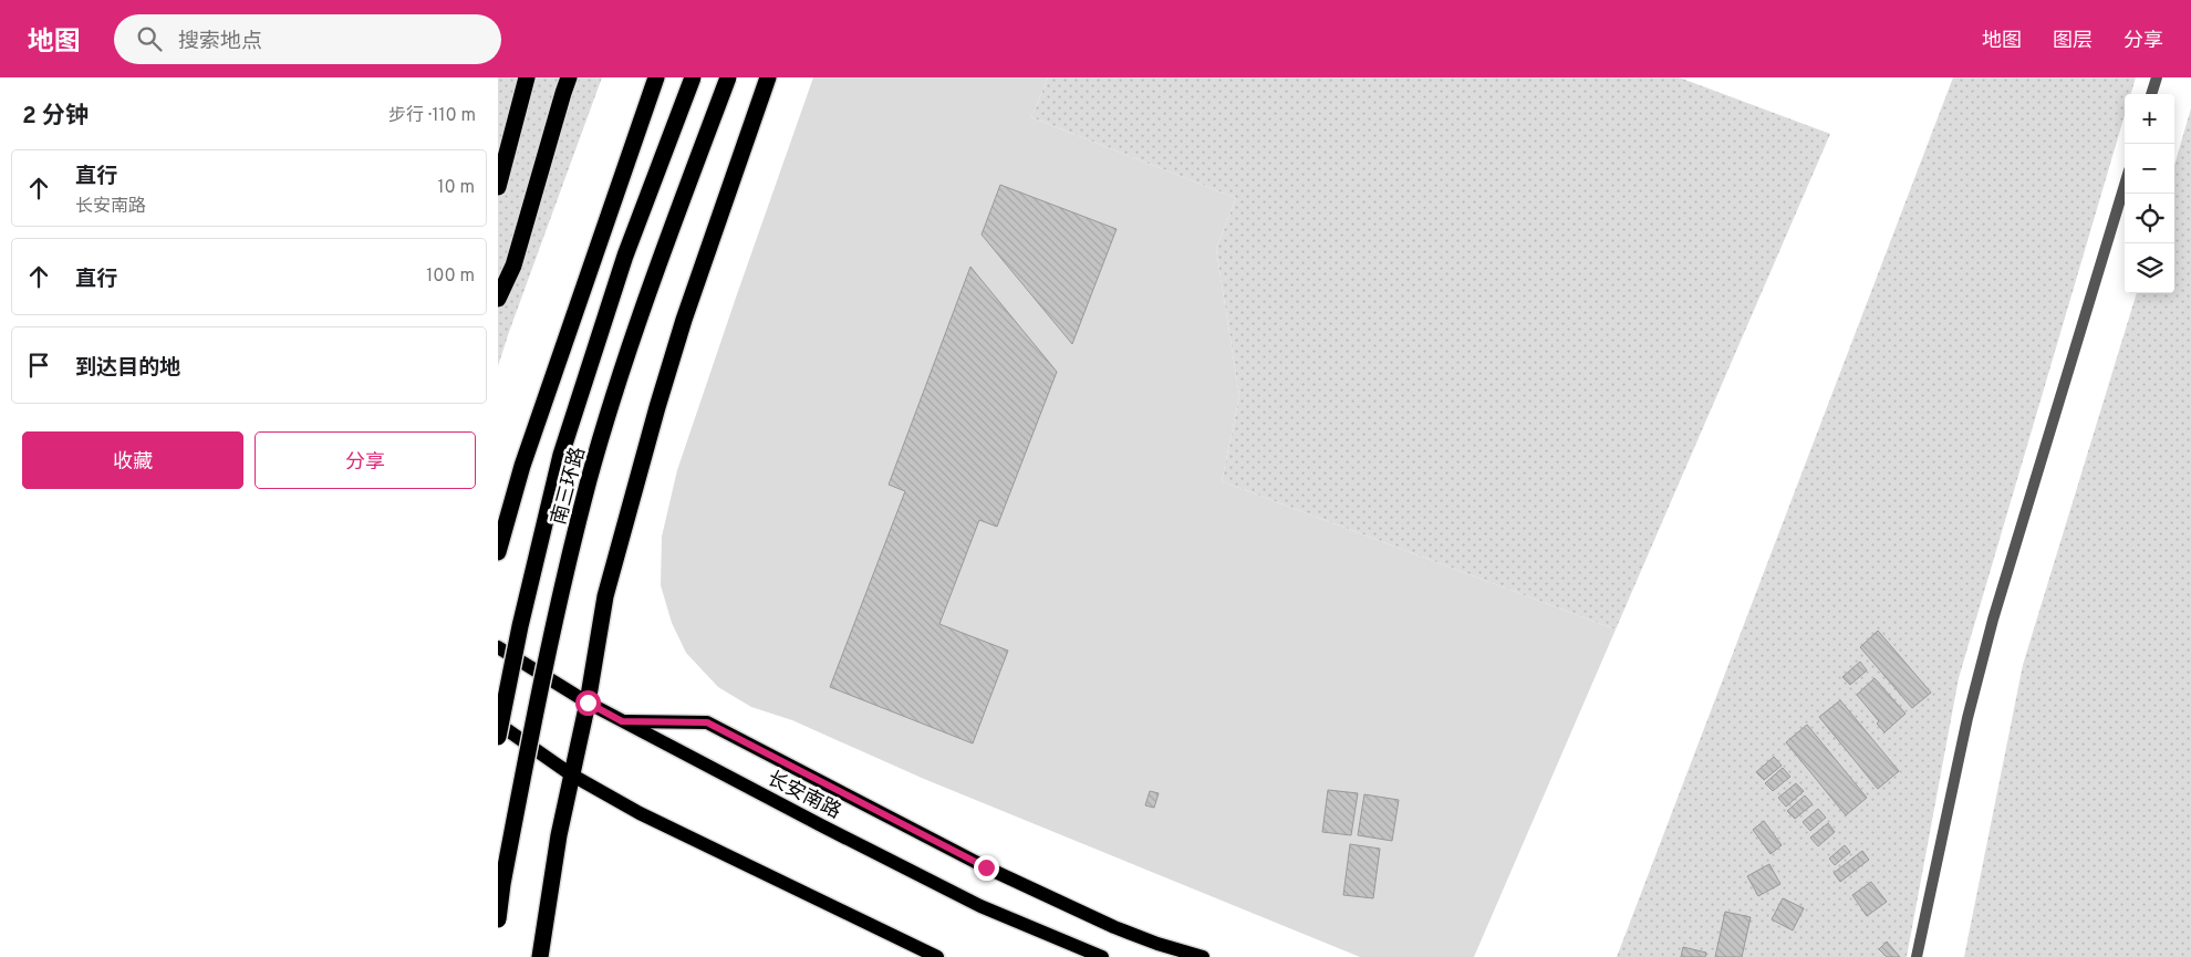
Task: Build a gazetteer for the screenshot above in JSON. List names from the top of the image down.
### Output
{
  "streets": {
    "highway": ["南三环路"],
    "main road": ["长安南路"]
  },
  "page": {
    "header": "地图",
    "search": "搜索地点",
    "nav": ["地图", "图层", "分享"],
    "heading": ["2 分钟", "步行 · 110 m"],
    "map_buttons": ["+", "−"],
    "list": [
      ["直行", "长安南路", "10 m"],
      ["直行", "100 m"],
      "到达目的地"
    ],
    "buttons": ["收藏", "分享"]
  }
}
